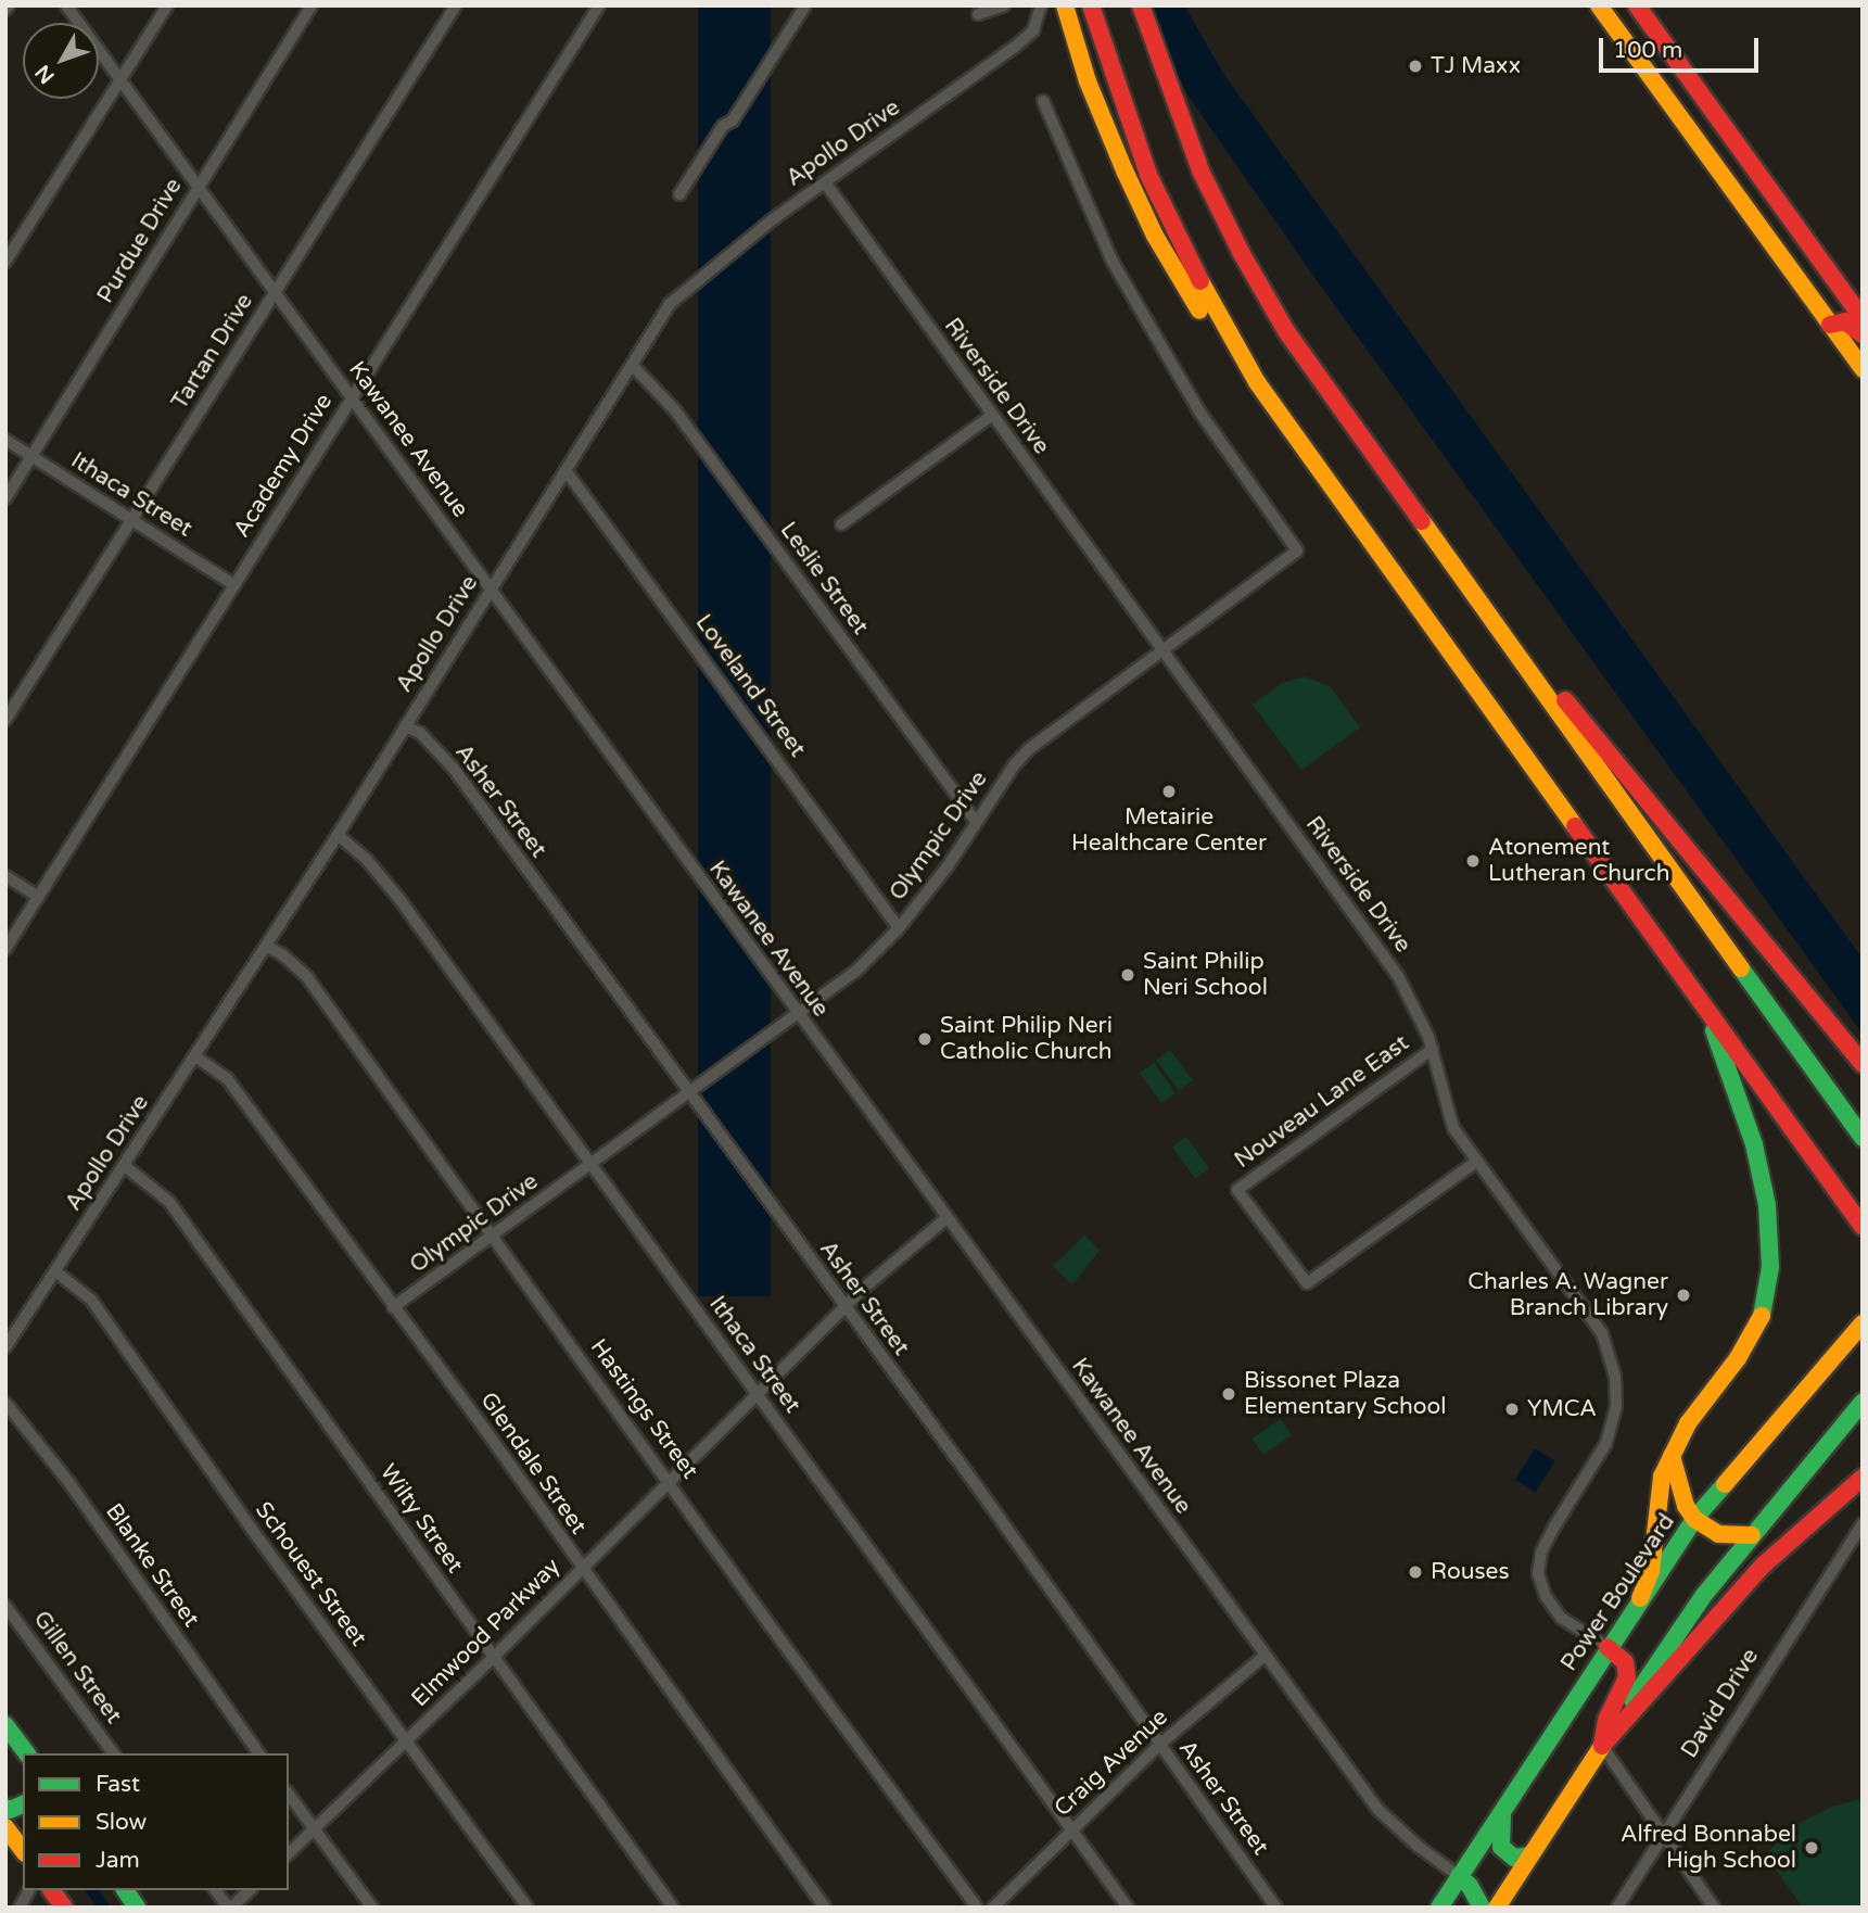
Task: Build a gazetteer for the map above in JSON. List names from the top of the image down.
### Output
{
  "streets": {
    "main road": ["Power Boulevard"],
    "street": [
      "Apollo Drive",
      "Purdue Drive",
      "Tartan Drive",
      "Riverside Drive",
      "Kawanee Avenue",
      "Academy Drive",
      "Ithaca Street",
      "Leslie Street",
      "Loveland Street",
      "Asher Street",
      "Olympic Drive",
      "Nouveau Lane East",
      "Hastings Street",
      "Glendale Street",
      "Wilty Street",
      "Blanke Street",
      "Schouest Street",
      "Elmwood Parkway",
      "Gillen Street",
      "David Drive",
      "Craig Avenue"
    ]
  },
  "crossings": [
    ["Apollo Drive", "Riverside Drive"],
    ["Apollo Drive", "Kawanee Avenue"],
    ["Apollo Drive", "Ithaca Street"],
    ["Apollo Drive", "Leslie Street"],
    ["Apollo Drive", "Loveland Street"],
    ["Apollo Drive", "Asher Street"],
    ["Apollo Drive", "Hastings Street"],
    ["Apollo Drive", "Glendale Street"],
    ["Apollo Drive", "Wilty Street"],
    ["Apollo Drive", "Schouest Street"],
    ["Purdue Drive", "Kawanee Avenue"],
    ["Purdue Drive", "Ithaca Street"],
    ["Tartan Drive", "Kawanee Avenue"],
    ["Tartan Drive", "Ithaca Street"],
    ["Riverside Drive", "Olympic Drive"],
    ["Riverside Drive", "Nouveau Lane East"],
    ["Riverside Drive", "Power Boulevard"],
    ["Kawanee Avenue", "Academy Drive"],
    ["Kawanee Avenue", "Olympic Drive"],
    ["Kawanee Avenue", "Power Boulevard"],
    ["Kawanee Avenue", "Elmwood Parkway"],
    ["Kawanee Avenue", "Craig Avenue"],
    ["Academy Drive", "Ithaca Street"],
    ["Ithaca Street", "Olympic Drive"],
    ["Ithaca Street", "Elmwood Parkway"],
    ["Ithaca Street", "Craig Avenue"],
    ["Leslie Street", "Olympic Drive"],
    ["Loveland Street", "Olympic Drive"],
    ["Asher Street", "Olympic Drive"],
    ["Asher Street", "Elmwood Parkway"],
    ["Asher Street", "Craig Avenue"],
    ["Olympic Drive", "Hastings Street"],
    ["Olympic Drive", "Glendale Street"],
    ["Hastings Street", "Elmwood Parkway"],
    ["Glendale Street", "Elmwood Parkway"],
    ["Wilty Street", "Elmwood Parkway"],
    ["Schouest Street", "Elmwood Parkway"]
  ],
  "places": [
    "TJ Maxx",
    "Metairie Healthcare Center",
    "Atonement Lutheran Church",
    "Saint Philip Neri School",
    "Saint Philip Neri Catholic Church",
    "Charles A. Wagner Branch Library",
    "Bissonet Plaza Elementary School",
    "YMCA",
    "Rouses",
    "Alfred Bonnabel High School"
  ],
  "legend": ["Fast", "Slow", "Jam"],
  "scale_bar": "100 m",
  "north": "bottom left"
}
